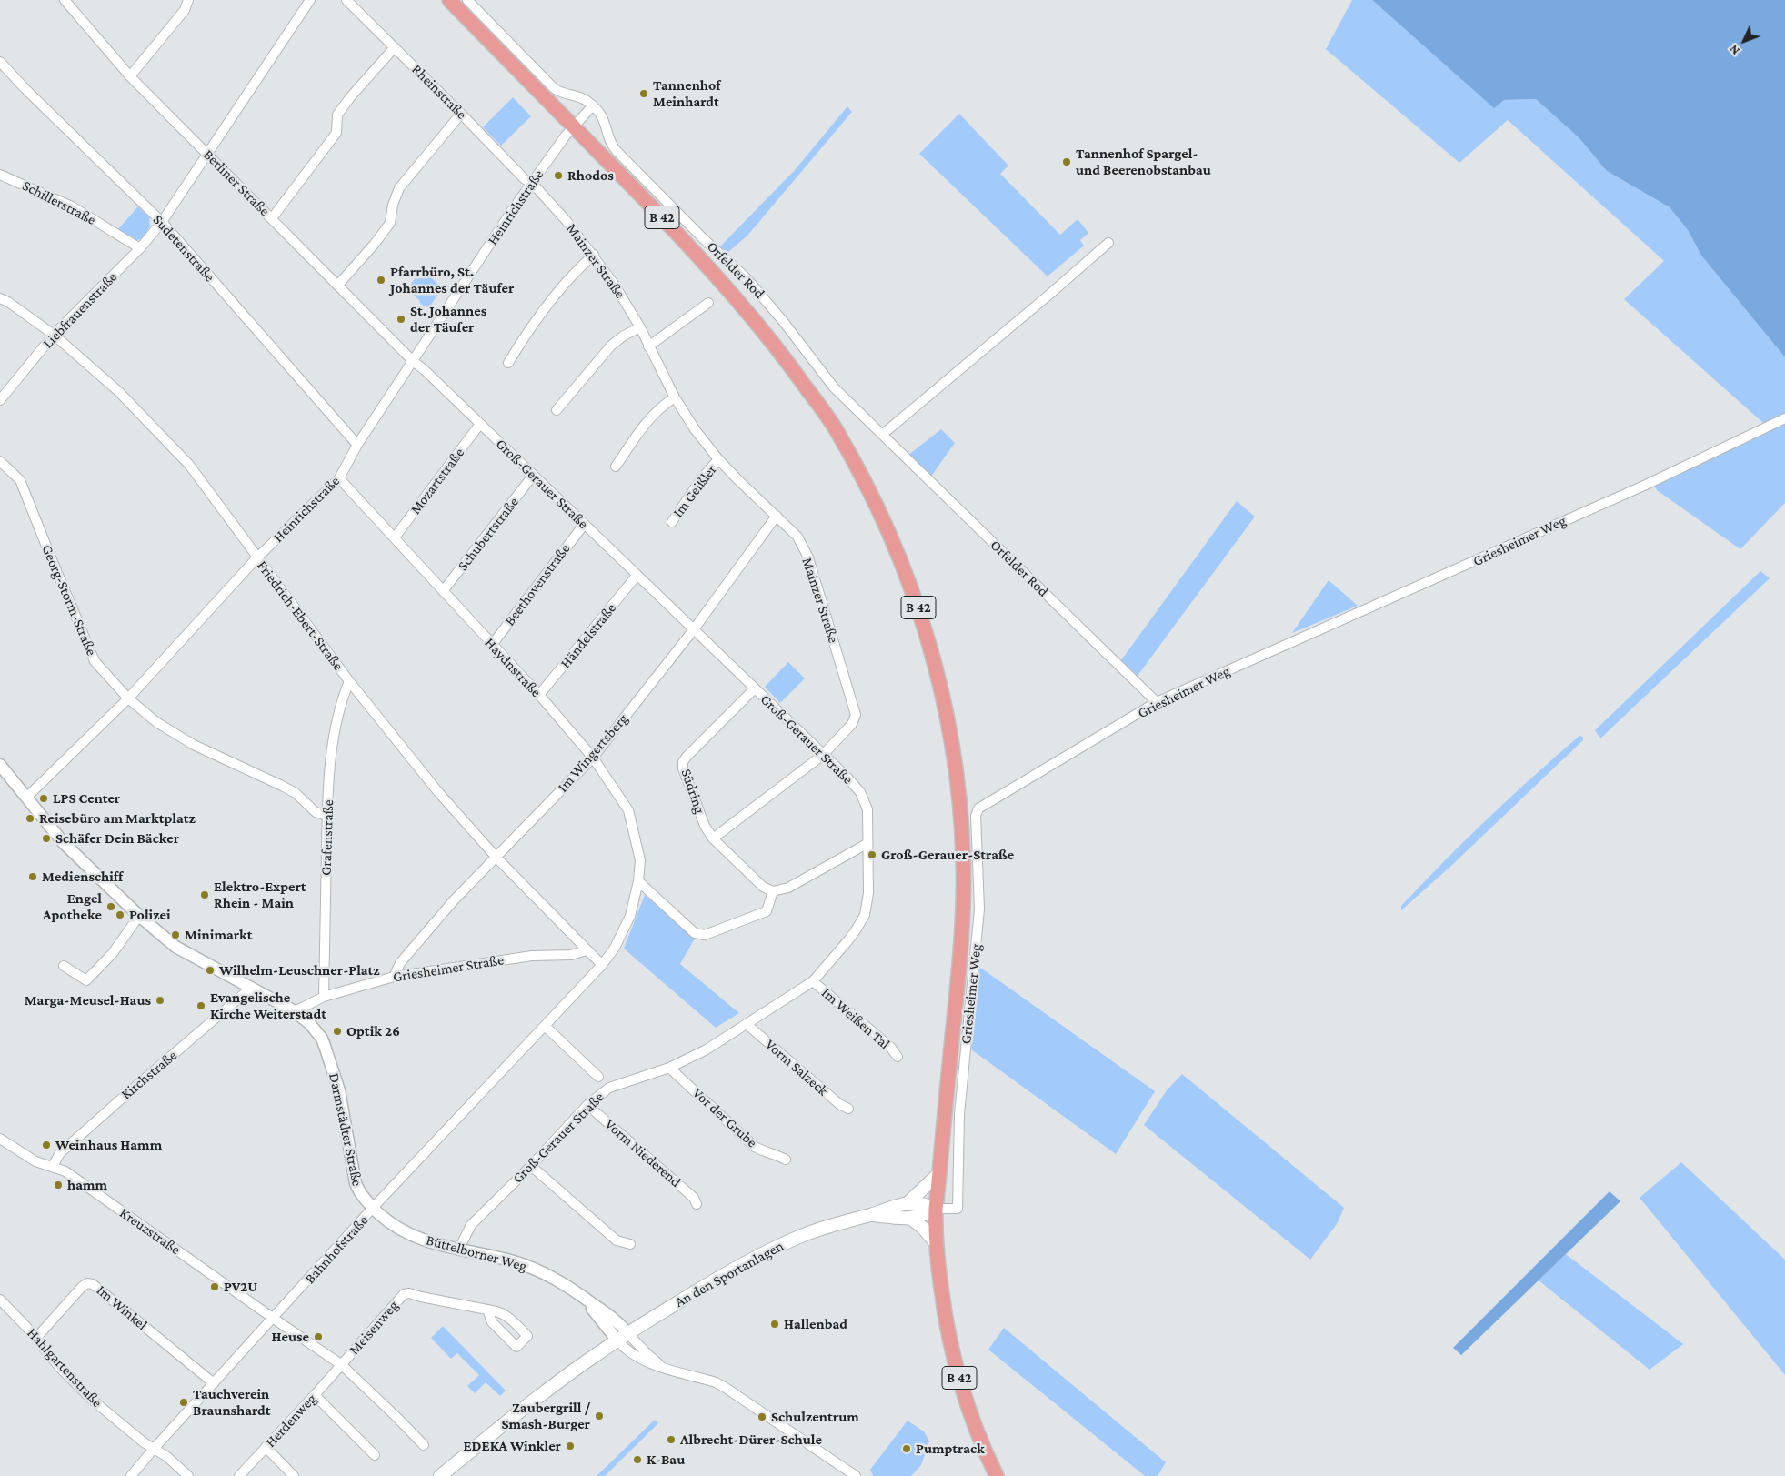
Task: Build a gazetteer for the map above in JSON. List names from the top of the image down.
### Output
{
  "streets": {
    "main road": ["B 42", "An den Sportanlagen"],
    "street": [
      "Rheinstraße",
      "Berliner Straße",
      "Schillerstraße",
      "Heinrichstraße",
      "Sudetenstraße",
      "Mainzer Straße",
      "Orfelder Rod",
      "Liebfrauenstraße",
      "Mozartstraße",
      "Groß-Gerauer Straße",
      "Im Geißler",
      "Schubertstraße",
      "Griesheimer Weg",
      "Beethovenstraße",
      "Georg-Storm-Straße",
      "Friedrich-Ebert-Straße",
      "Händelstraße",
      "Haydnstraße",
      "Im Wingertsberg",
      "Südring",
      "Grafenstraße",
      "Griesheimer Straße",
      "Im Weißen Tal",
      "Vorm Salzeck",
      "Kirchstraße",
      "Vor der Grube",
      "Darmstädter Straße",
      "Vorm Niederend",
      "Kreuzstraße",
      "Bahnhofstraße",
      "Büttelborner Weg",
      "Im Winkel",
      "Meisenweg",
      "Hahlgartenstraße",
      "Herdenweg"
    ]
  },
  "crossings": [
    ["Rheinstraße", "Heinrichstraße"],
    ["Rheinstraße", "Mainzer Straße"],
    ["Berliner Straße", "Heinrichstraße"],
    ["Berliner Straße", "Liebfrauenstraße"],
    ["Berliner Straße", "Groß-Gerauer Straße"],
    ["Schillerstraße", "Liebfrauenstraße"],
    ["Heinrichstraße", "B 42"],
    ["Heinrichstraße", "Sudetenstraße"],
    ["Heinrichstraße", "Mainzer Straße"],
    ["Heinrichstraße", "Groß-Gerauer Straße"],
    ["Heinrichstraße", "Georg-Storm-Straße"],
    ["Heinrichstraße", "Friedrich-Ebert-Straße"],
    ["Heinrichstraße", "Haydnstraße"],
    ["Heinrichstraße", "Darmstädter Straße"],
    ["B 42", "Griesheimer Weg"],
    ["Sudetenstraße", "Liebfrauenstraße"],
    ["Mainzer Straße", "Groß-Gerauer Straße"],
    ["Mainzer Straße", "Im Geißler"],
    ["Mainzer Straße", "Im Wingertsberg"],
    ["Mainzer Straße", "Südring"],
    ["Orfelder Rod", "Griesheimer Weg"],
    ["Liebfrauenstraße", "Friedrich-Ebert-Straße"],
    ["Mozartstraße", "Groß-Gerauer Straße"],
    ["Mozartstraße", "Haydnstraße"],
    ["Groß-Gerauer Straße", "Schubertstraße"],
    ["Groß-Gerauer Straße", "Beethovenstraße"],
    ["Groß-Gerauer Straße", "Händelstraße"],
    ["Groß-Gerauer Straße", "Im Wingertsberg"],
    ["Groß-Gerauer Straße", "Südring"],
    ["Groß-Gerauer Straße", "Im Weißen Tal"],
    ["Groß-Gerauer Straße", "Vorm Salzeck"],
    ["Groß-Gerauer Straße", "Vor der Grube"],
    ["Groß-Gerauer Straße", "Vorm Niederend"],
    ["Groß-Gerauer Straße", "Büttelborner Weg"],
    ["Schubertstraße", "Haydnstraße"],
    ["Beethovenstraße", "Haydnstraße"],
    ["Georg-Storm-Straße", "Grafenstraße"],
    ["Friedrich-Ebert-Straße", "Im Wingertsberg"],
    ["Friedrich-Ebert-Straße", "Grafenstraße"],
    ["Friedrich-Ebert-Straße", "Griesheimer Straße"],
    ["Händelstraße", "Haydnstraße"],
    ["Haydnstraße", "Im Wingertsberg"],
    ["Haydnstraße", "Bahnhofstraße"],
    ["Im Wingertsberg", "Griesheimer Straße"],
    ["Grafenstraße", "Griesheimer Straße"],
    ["Griesheimer Straße", "Darmstädter Straße"],
    ["Kirchstraße", "Darmstädter Straße"],
    ["Kirchstraße", "Kreuzstraße"],
    ["Darmstädter Straße", "Bahnhofstraße"],
    ["Darmstädter Straße", "Büttelborner Weg"],
    ["Kreuzstraße", "Bahnhofstraße"],
    ["Kreuzstraße", "Meisenweg"],
    ["Kreuzstraße", "Herdenweg"],
    ["Bahnhofstraße", "Büttelborner Weg"],
    ["Bahnhofstraße", "Im Winkel"],
    ["Bahnhofstraße", "Hahlgartenstraße"],
    ["Büttelborner Weg", "An den Sportanlagen"],
    ["Im Winkel", "Hahlgartenstraße"],
    ["Meisenweg", "Herdenweg"]
  ],
  "places": [
    "Tannenhof Meinhardt",
    "Tannenhof Spargel- und Beerenobstanbau",
    "Rhodos",
    "Pfarrbüro, St. Johannes der Täufer",
    "St. Johannes der Täufer",
    "LPS Center",
    "Reisebüro am Marktplatz",
    "Schäfer Dein Bäcker",
    "Groß-Gerauer-Straße",
    "Medienschiff",
    "Elektro-Expert Rhein - Main",
    "Engel Apotheke",
    "Polizei",
    "Minimarkt",
    "Wilhelm-Leuschner-Platz",
    "Marga-Meusel-Haus",
    "Evangelische Kirche Weiterstadt",
    "Optik 26",
    "Weinhaus Hamm",
    "hamm",
    "PV2U",
    "Hallenbad",
    "Heuse",
    "Tauchverein Braunshardt",
    "Zaubergrill / Smash-Burger",
    "Schulzentrum",
    "Albrecht-Dürer-Schule",
    "EDEKA Winkler",
    "Pumptrack",
    "K-Bau"
  ],
  "north": "bottom left"
}
